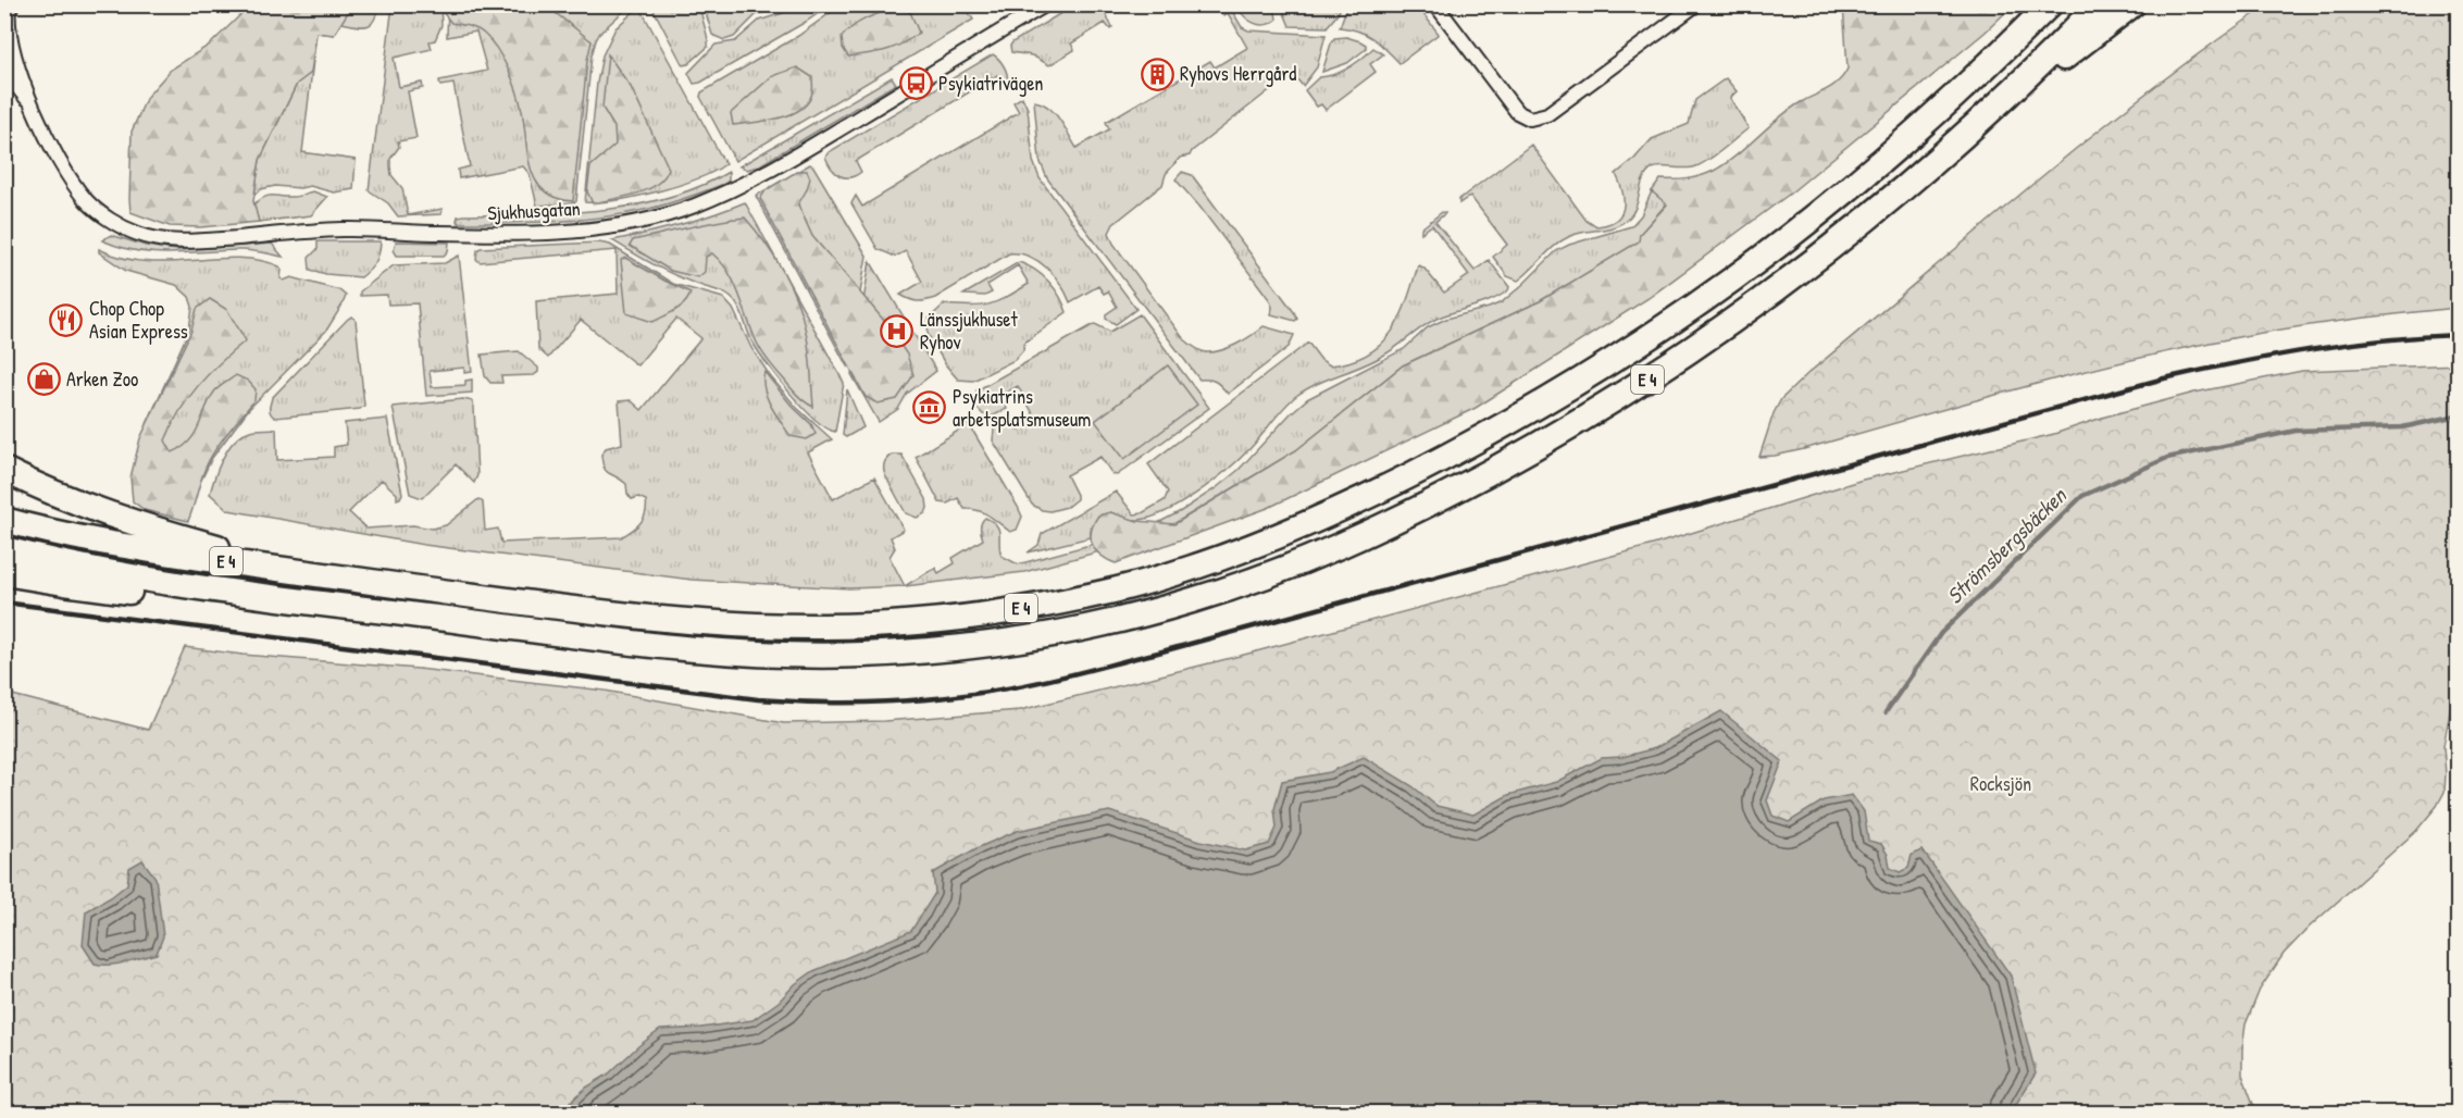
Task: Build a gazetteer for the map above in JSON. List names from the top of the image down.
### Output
{
  "streets": {
    "highway": ["E 4"],
    "street": ["Sjukhusgatan"]
  },
  "water": ["Strömsbergsbäcken"],
  "parks": ["Rocksjön"],
  "places": {
    "building": ["Ryhovs Herrgård"],
    "bus stop": ["Psykiatrivägen"],
    "restaurant": ["Chop Chop Asian Express"],
    "hospital": ["Länssjukhuset Ryhov"],
    "shop": ["Arken Zoo"],
    "museum": ["Psykiatrins arbetsplatsmuseum"]
  }
}
